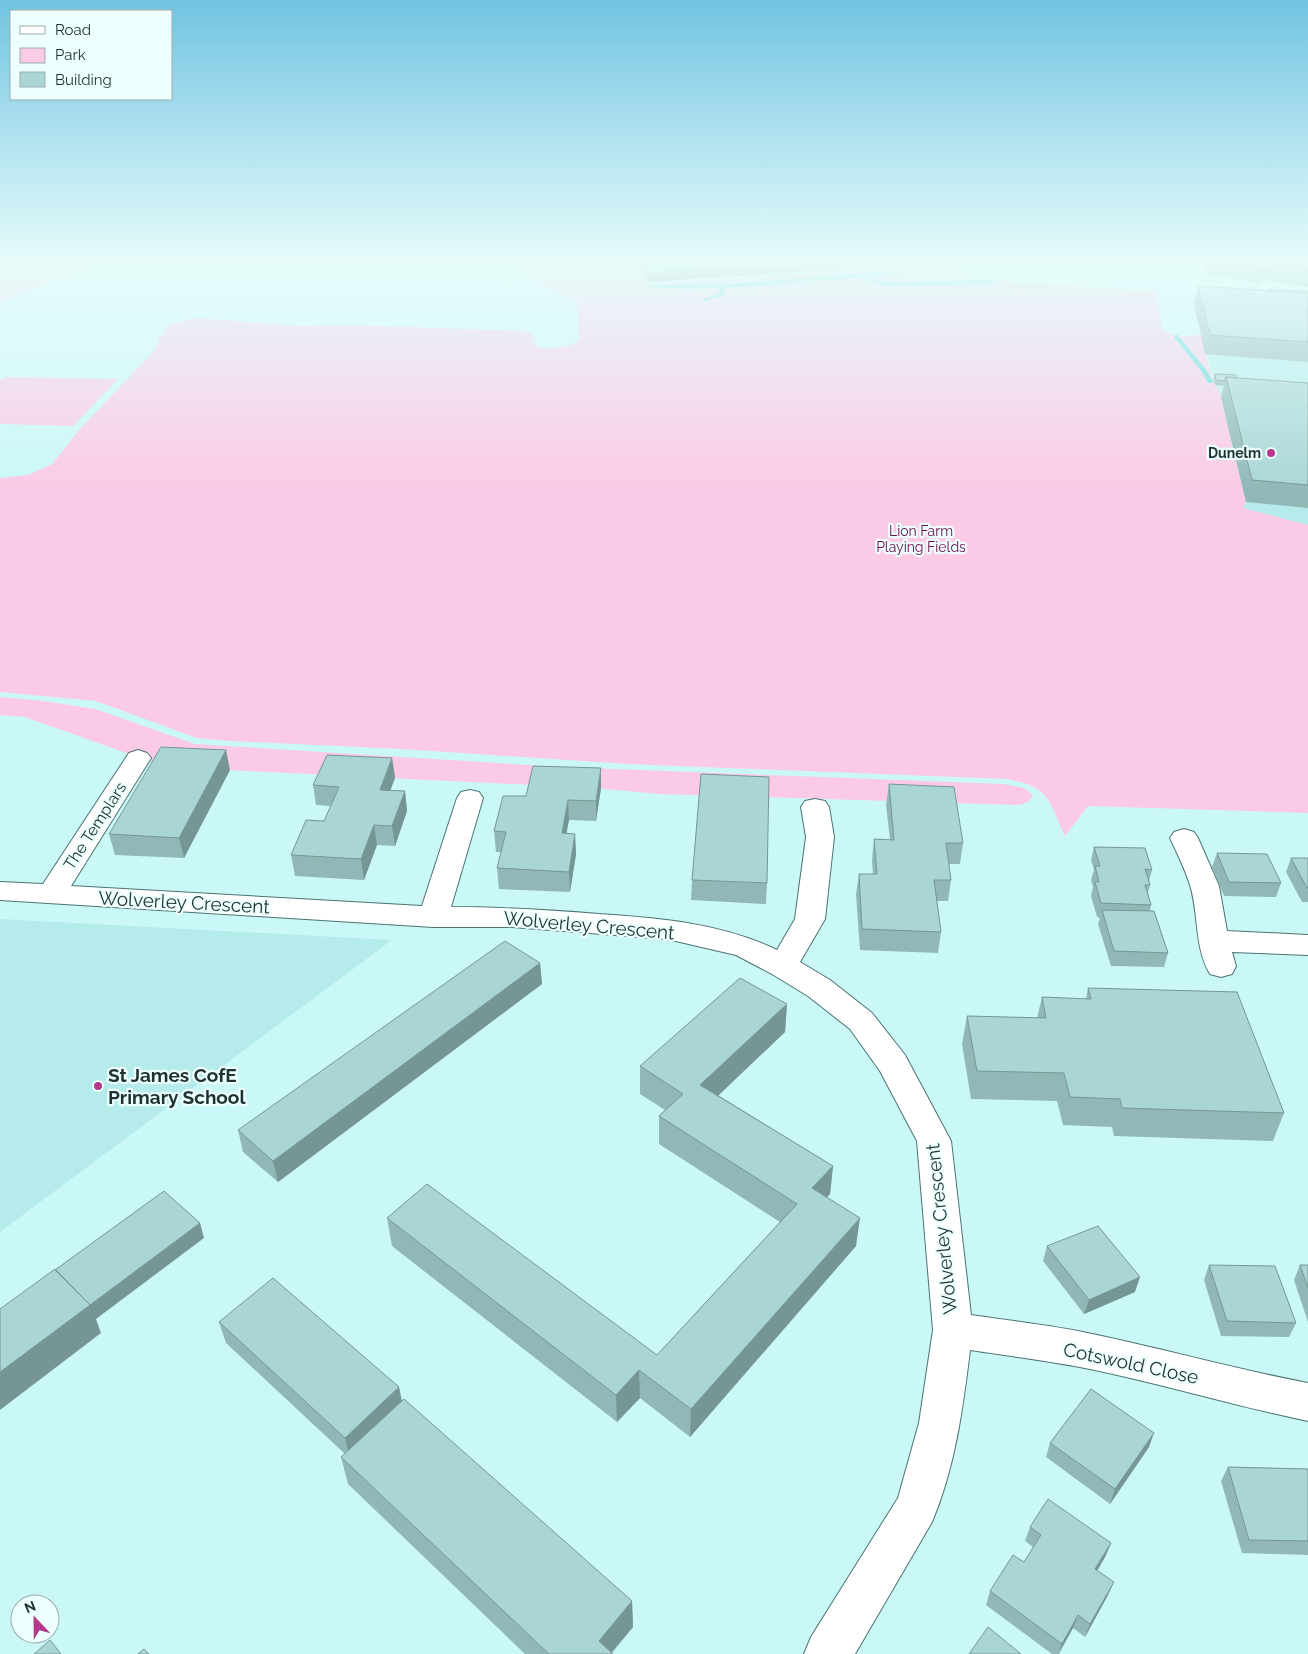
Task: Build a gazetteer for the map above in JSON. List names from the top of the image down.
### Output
{
  "streets": {
    "street": ["The Templars", "Wolverley Crescent", "Cotswold Close"]
  },
  "crossings": [
    ["The Templars", "Wolverley Crescent"],
    ["Wolverley Crescent", "Cotswold Close"]
  ],
  "parks": ["Lion Farm Playing Fields"],
  "places": ["Dunelm", "St James CofE Primary School"],
  "legend": ["Road", "Park", "Building"],
  "north": "top"
}
